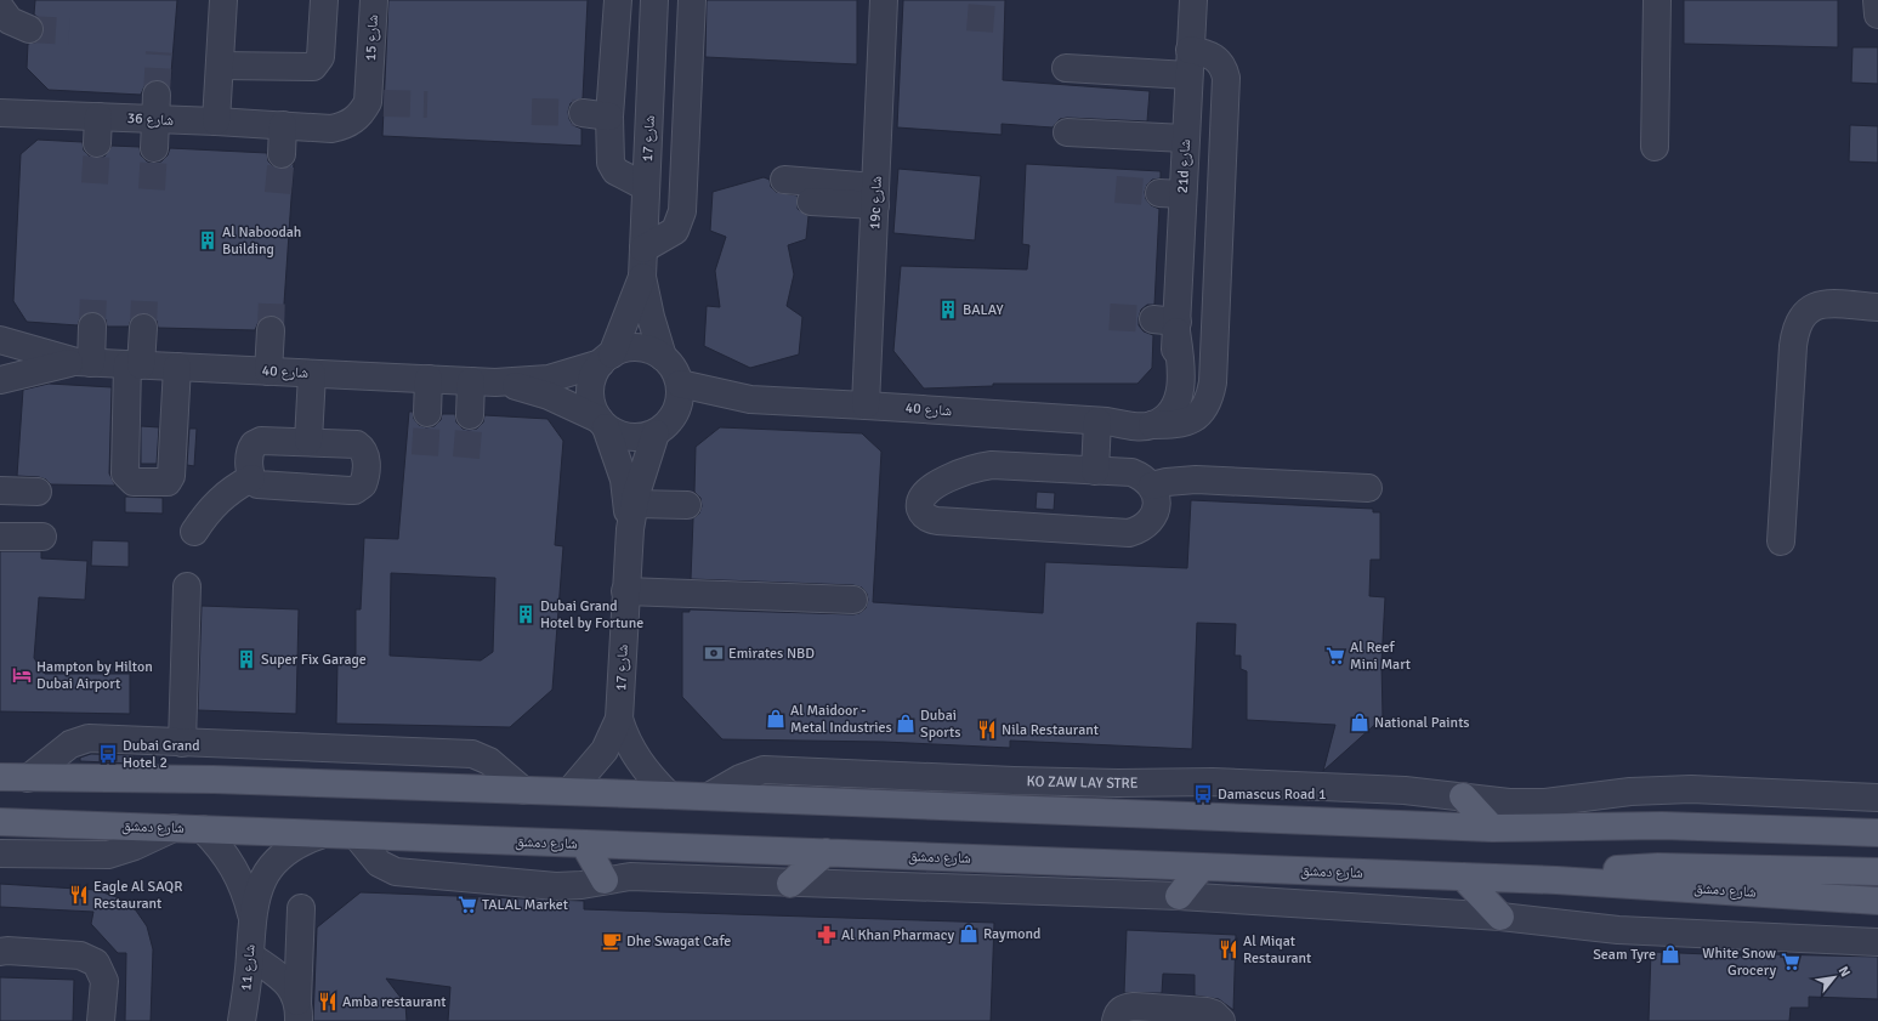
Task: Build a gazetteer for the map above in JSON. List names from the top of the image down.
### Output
{
  "streets": {
    "main road": ["شارع دمشق"],
    "street": [
      "شارع 15",
      "شارع 36",
      "شارع 17",
      "21d شارع",
      "19c شارع",
      "شارع 40",
      "KO ZAW LAY STRE",
      "شارع 11"
    ]
  },
  "crossings": [
    ["شارع 15", "شارع 36"],
    ["شارع 17", "شارع 40"],
    ["21d شارع", "شارع 40"],
    ["19c شارع", "شارع 40"],
    ["شارع دمشق", "شارع 11"]
  ],
  "places": {
    "building": [
      "Al Naboodah Building",
      "BALAY",
      "Dubai Grand Hotel by Fortune",
      "Super Fix Garage"
    ],
    "bank": ["Emirates NBD"],
    "supermarket": ["Al Reef Mini Mart", "TALAL Market", "White Snow Grocery"],
    "hotel": ["Hampton by Hilton Dubai Airport"],
    "shop": [
      "Al Maidoor - Metal Industries",
      "National Paints",
      "Dubai Sports",
      "Raymond",
      "Seam Tyre"
    ],
    "restaurant": [
      "Nila Restaurant",
      "Eagle Al SAQR Restaurant",
      "Al Miqat Restaurant",
      "Amba restaurant"
    ],
    "bus stop": ["Dubai Grand Hotel 2", "Damascus Road 1"],
    "pharmacy": ["Al Khan Pharmacy"],
    "cafe": ["Dhe Swagat Cafe"]
  },
  "north": "top right"
}
